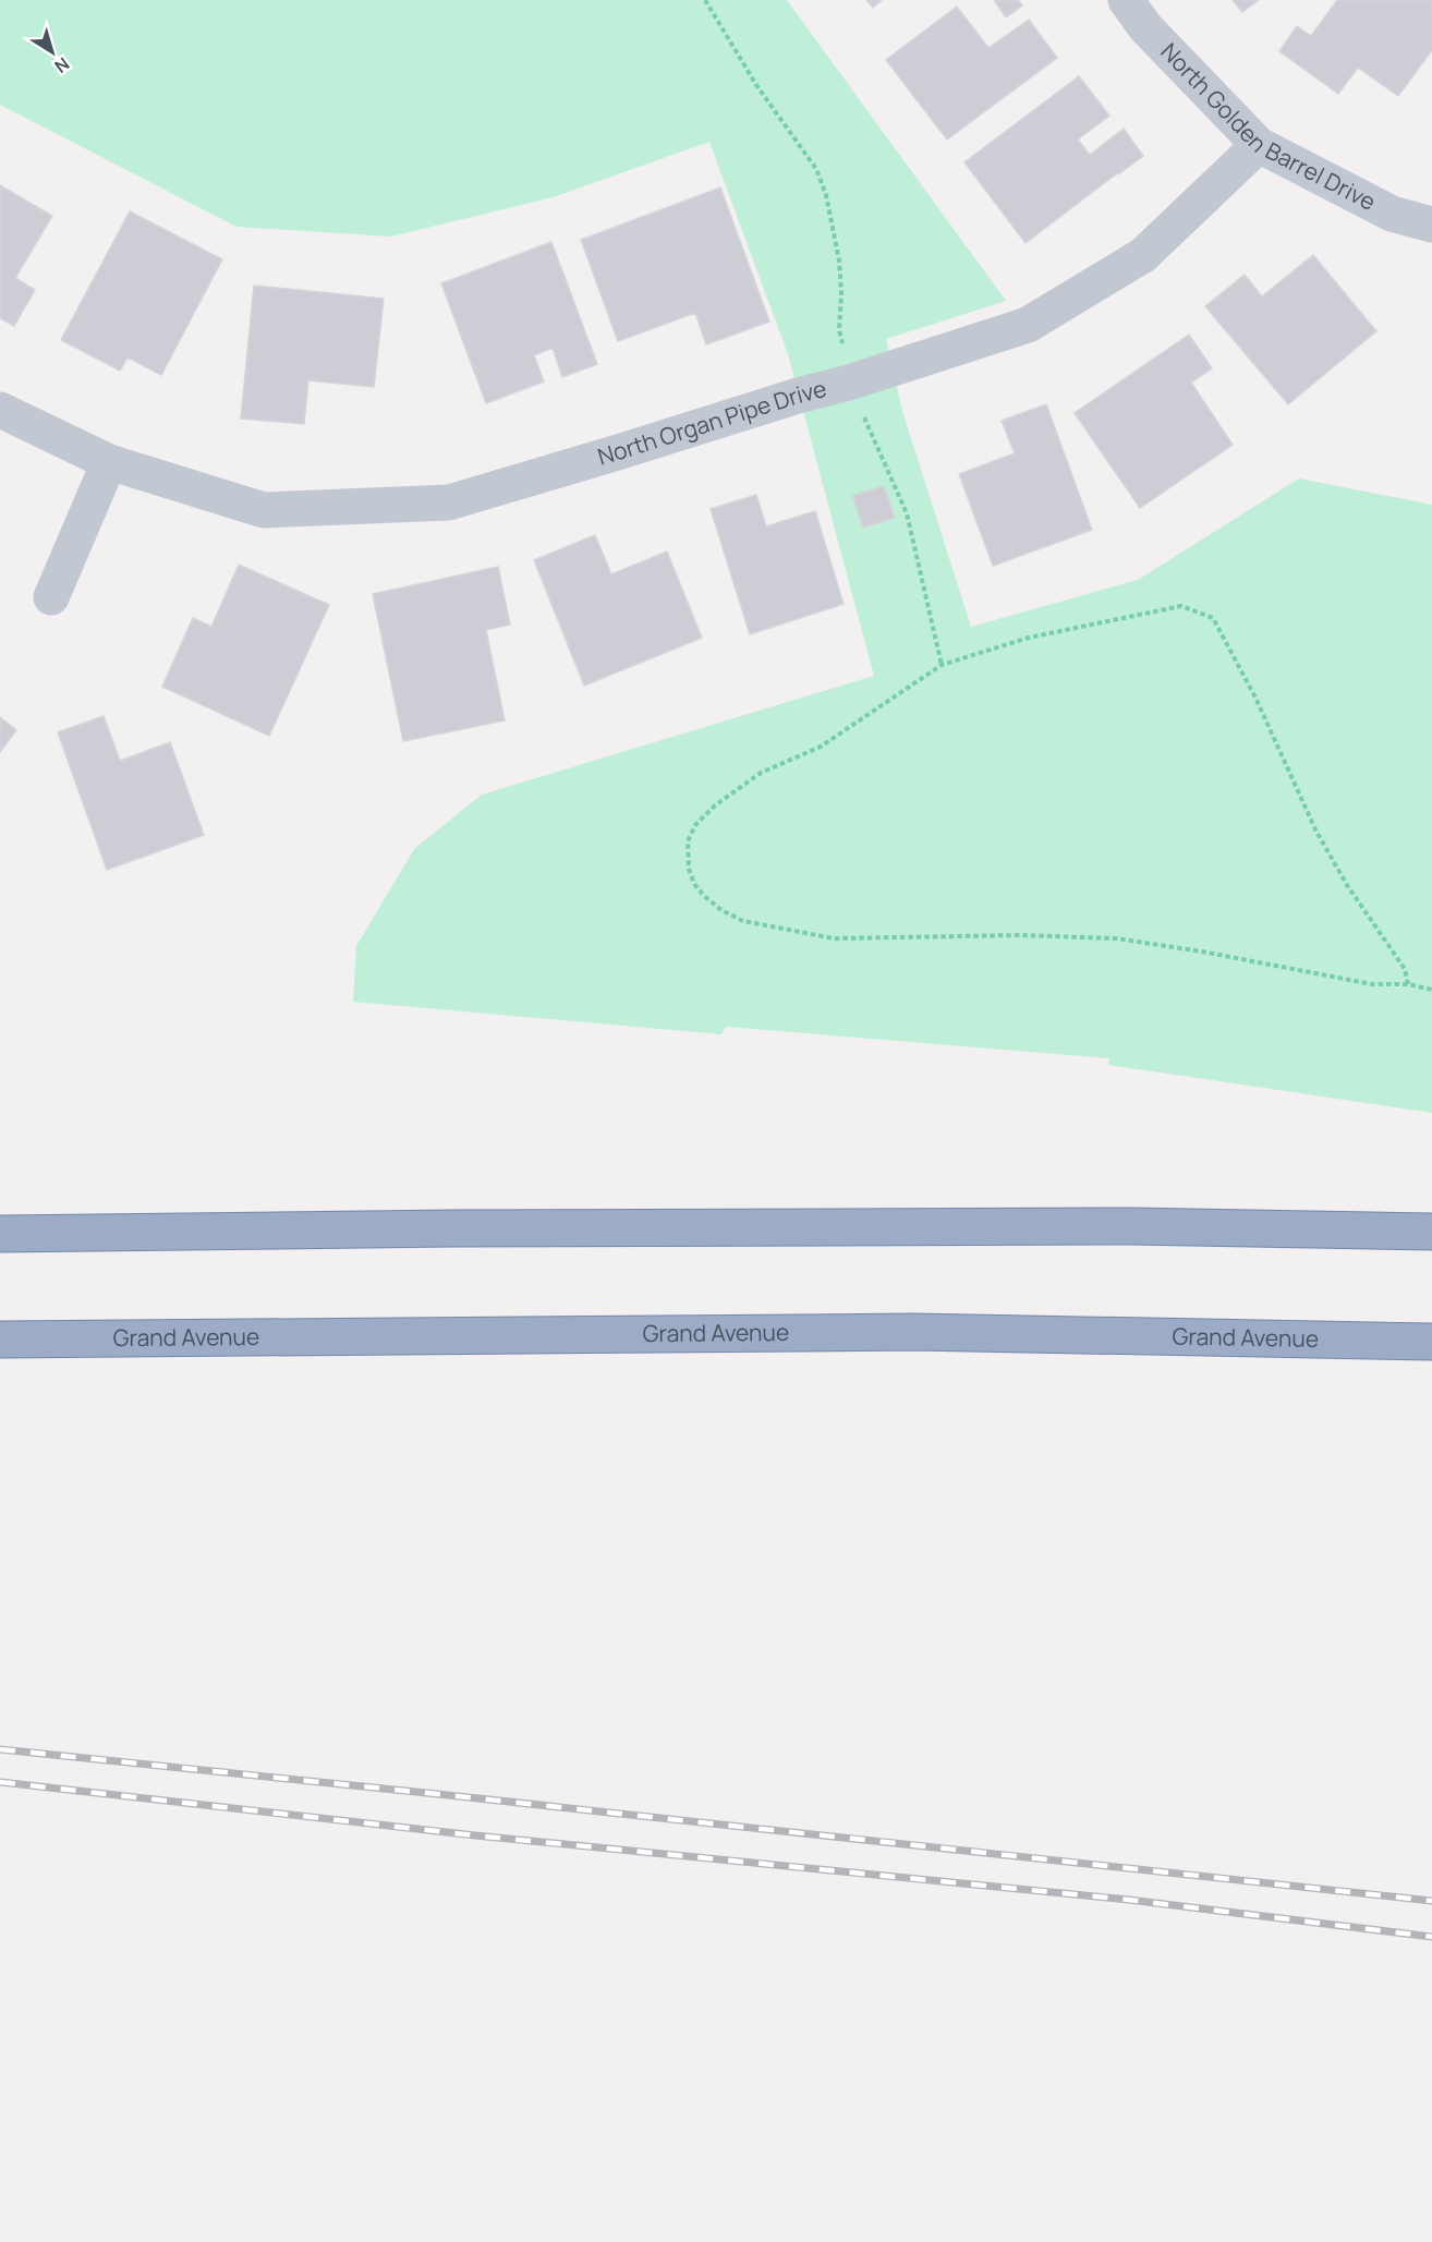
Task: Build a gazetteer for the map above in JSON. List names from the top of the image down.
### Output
{
  "streets": {
    "highway": ["Grand Avenue"],
    "street": ["North Golden Barrel Drive", "North Organ Pipe Drive"]
  },
  "crossings": [
    ["North Golden Barrel Drive", "North Organ Pipe Drive"]
  ],
  "north": "bottom right"
}
